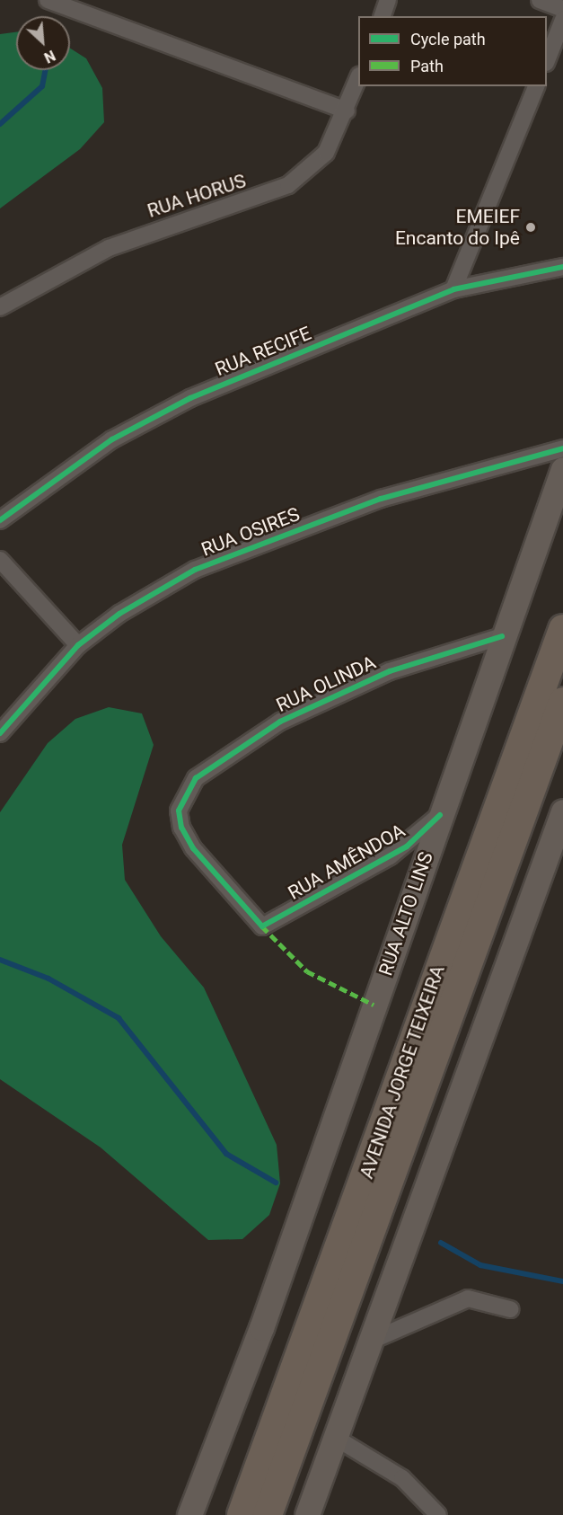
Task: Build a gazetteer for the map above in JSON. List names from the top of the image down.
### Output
{
  "streets": {
    "highway": ["AVENIDA JORGE TEIXEIRA"],
    "main road": ["RUA ALTO LINS"],
    "street": [
      "RUA HORUS",
      "RUA RECIFE",
      "RUA OSIRES",
      "RUA OLINDA",
      "RUA AMÊNDOA"
    ]
  },
  "crossings": [
    ["RUA OLINDA", "RUA AMÊNDOA"],
    ["RUA OLINDA", "RUA ALTO LINS"],
    ["RUA AMÊNDOA", "RUA ALTO LINS"]
  ],
  "places": ["EMEIEF Encanto do Ipê"],
  "legend": ["Cycle path", "Path"],
  "north": "bottom right"
}
